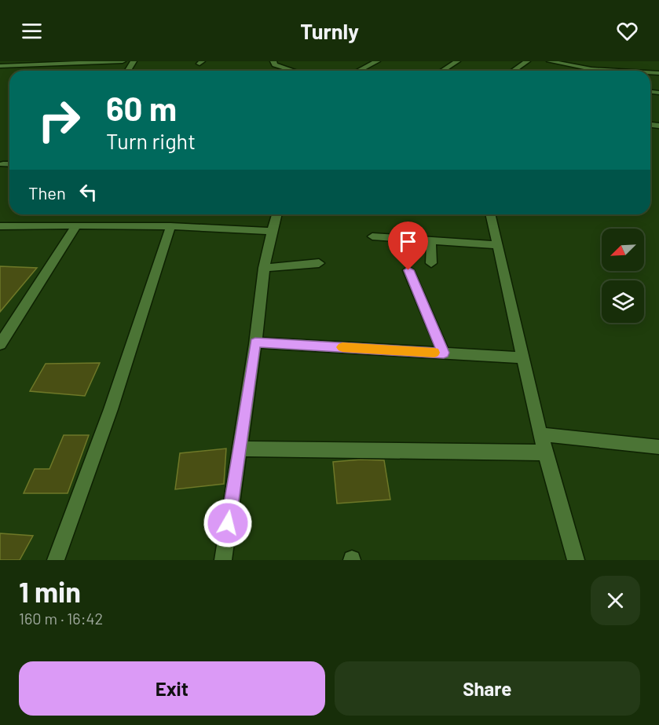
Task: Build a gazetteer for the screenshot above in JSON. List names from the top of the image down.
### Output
{
  "north": "bottom left",
  "page": {
    "header": "Turnly",
    "turn": ["60 m", "Turn right"],
    "then": "Then",
    "heading": ["1 min", "160 m · 16:42"],
    "buttons": ["Exit", "Share"]
  }
}
